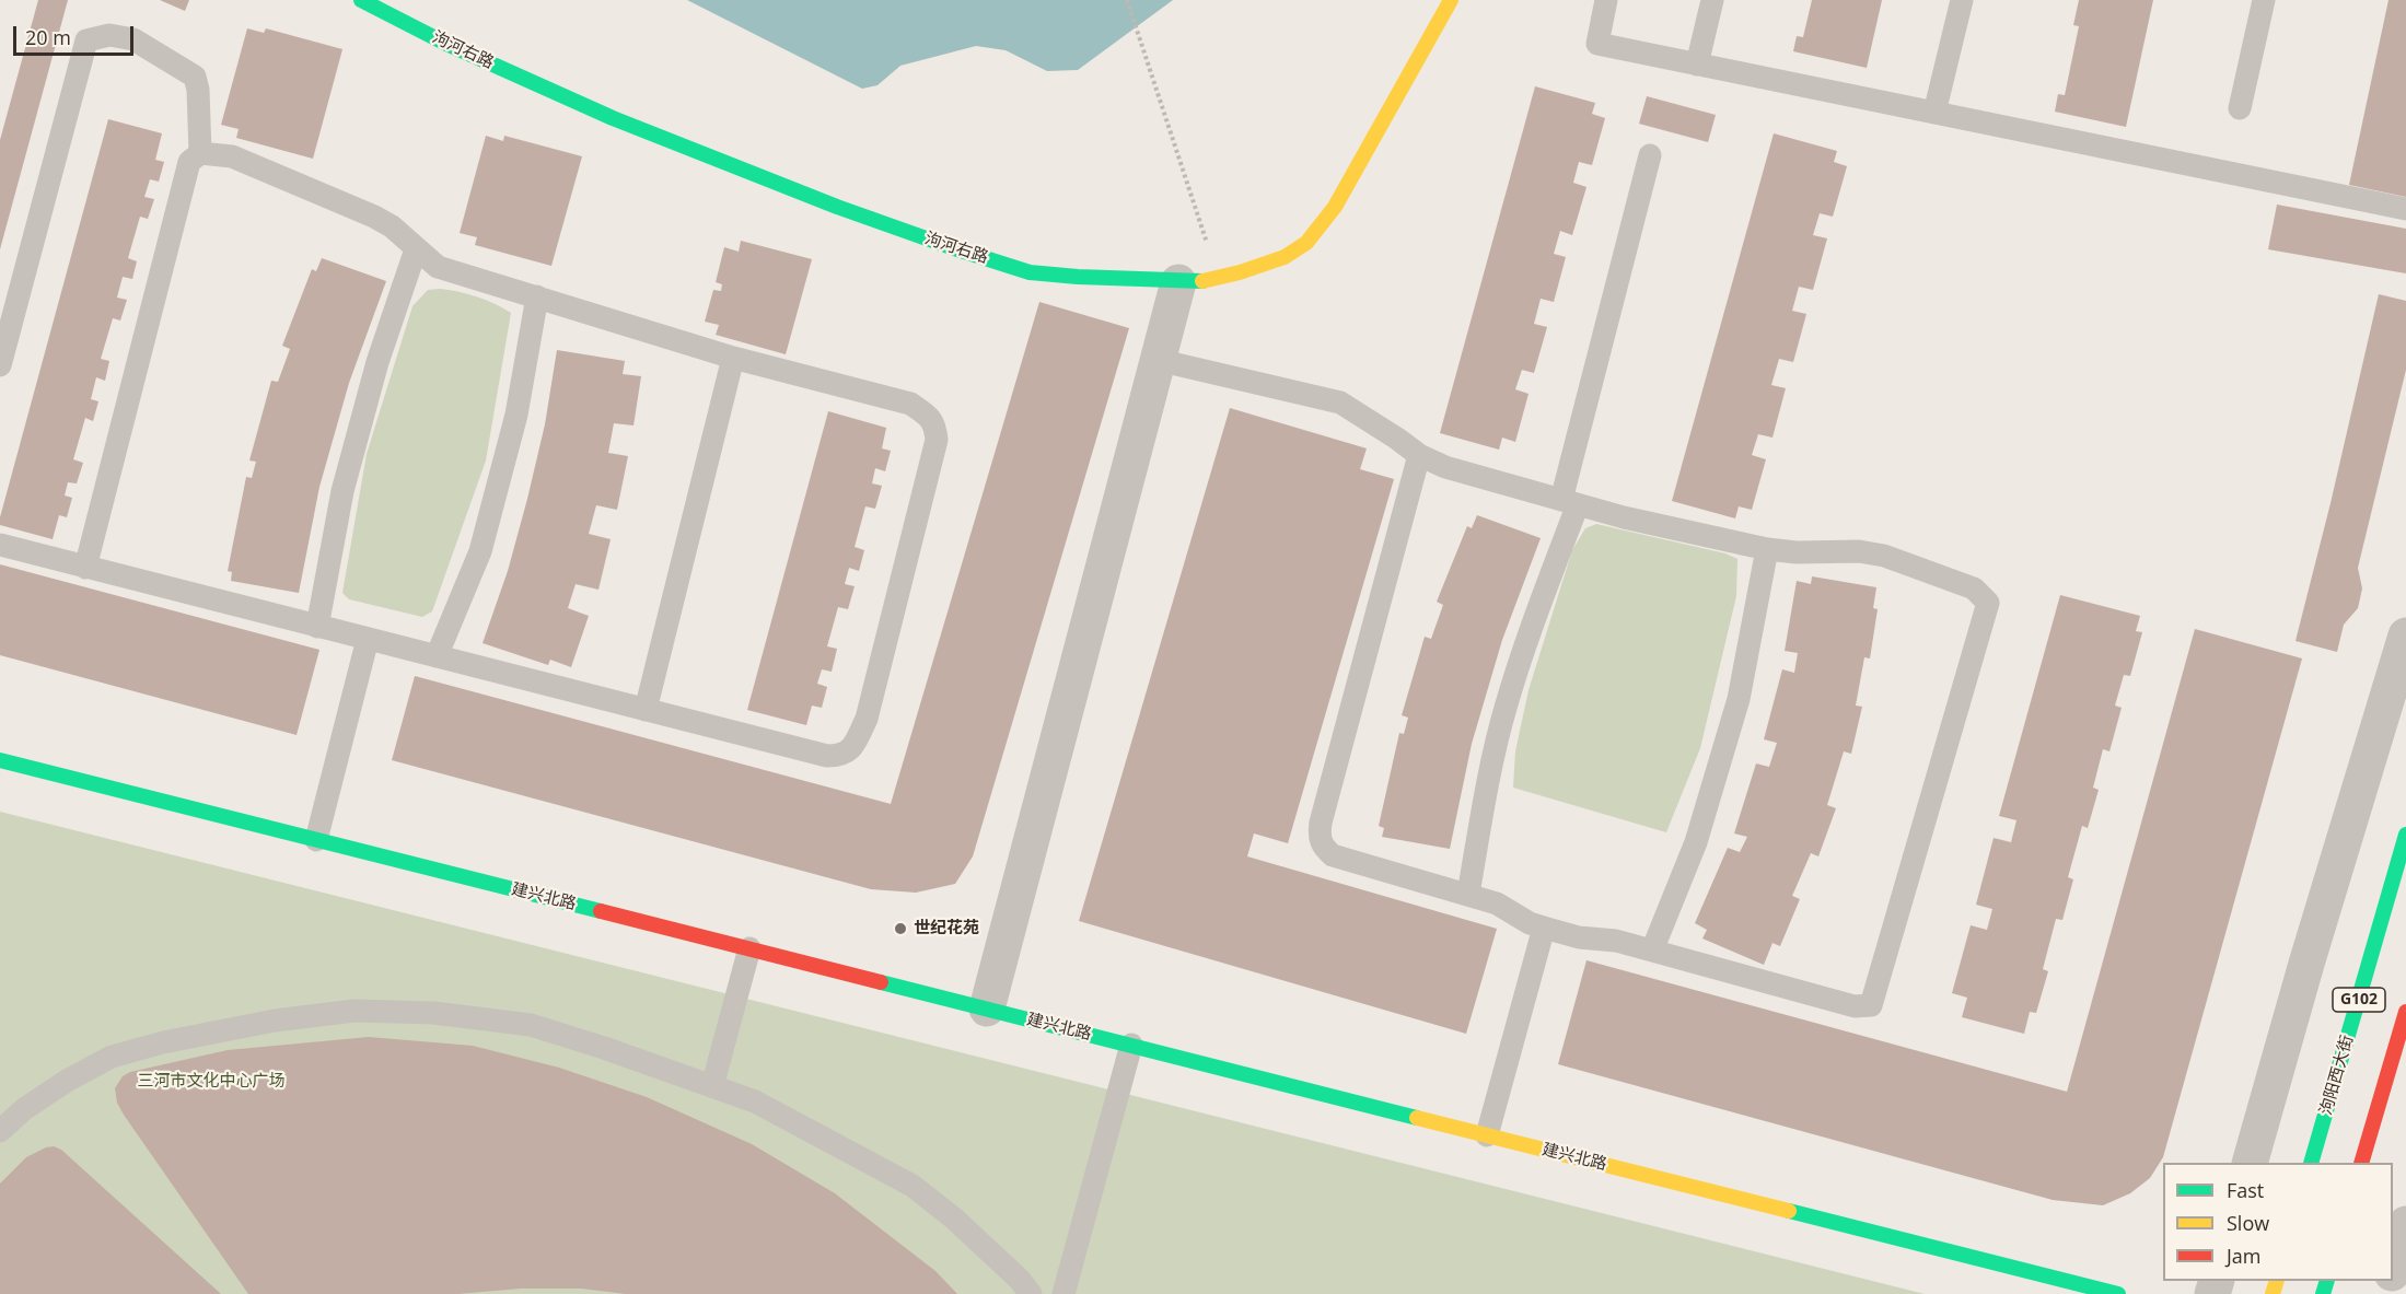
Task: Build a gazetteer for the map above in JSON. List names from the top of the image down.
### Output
{
  "streets": {
    "main road": [
      "泃河右路",
      "建兴北路",
      "G102",
      "泃阳西大街"
    ]
  },
  "parks": ["三河市文化中心广场"],
  "places": ["世纪花苑"],
  "legend": ["Fast", "Slow", "Jam"],
  "scale_bar": "20 m"
}
